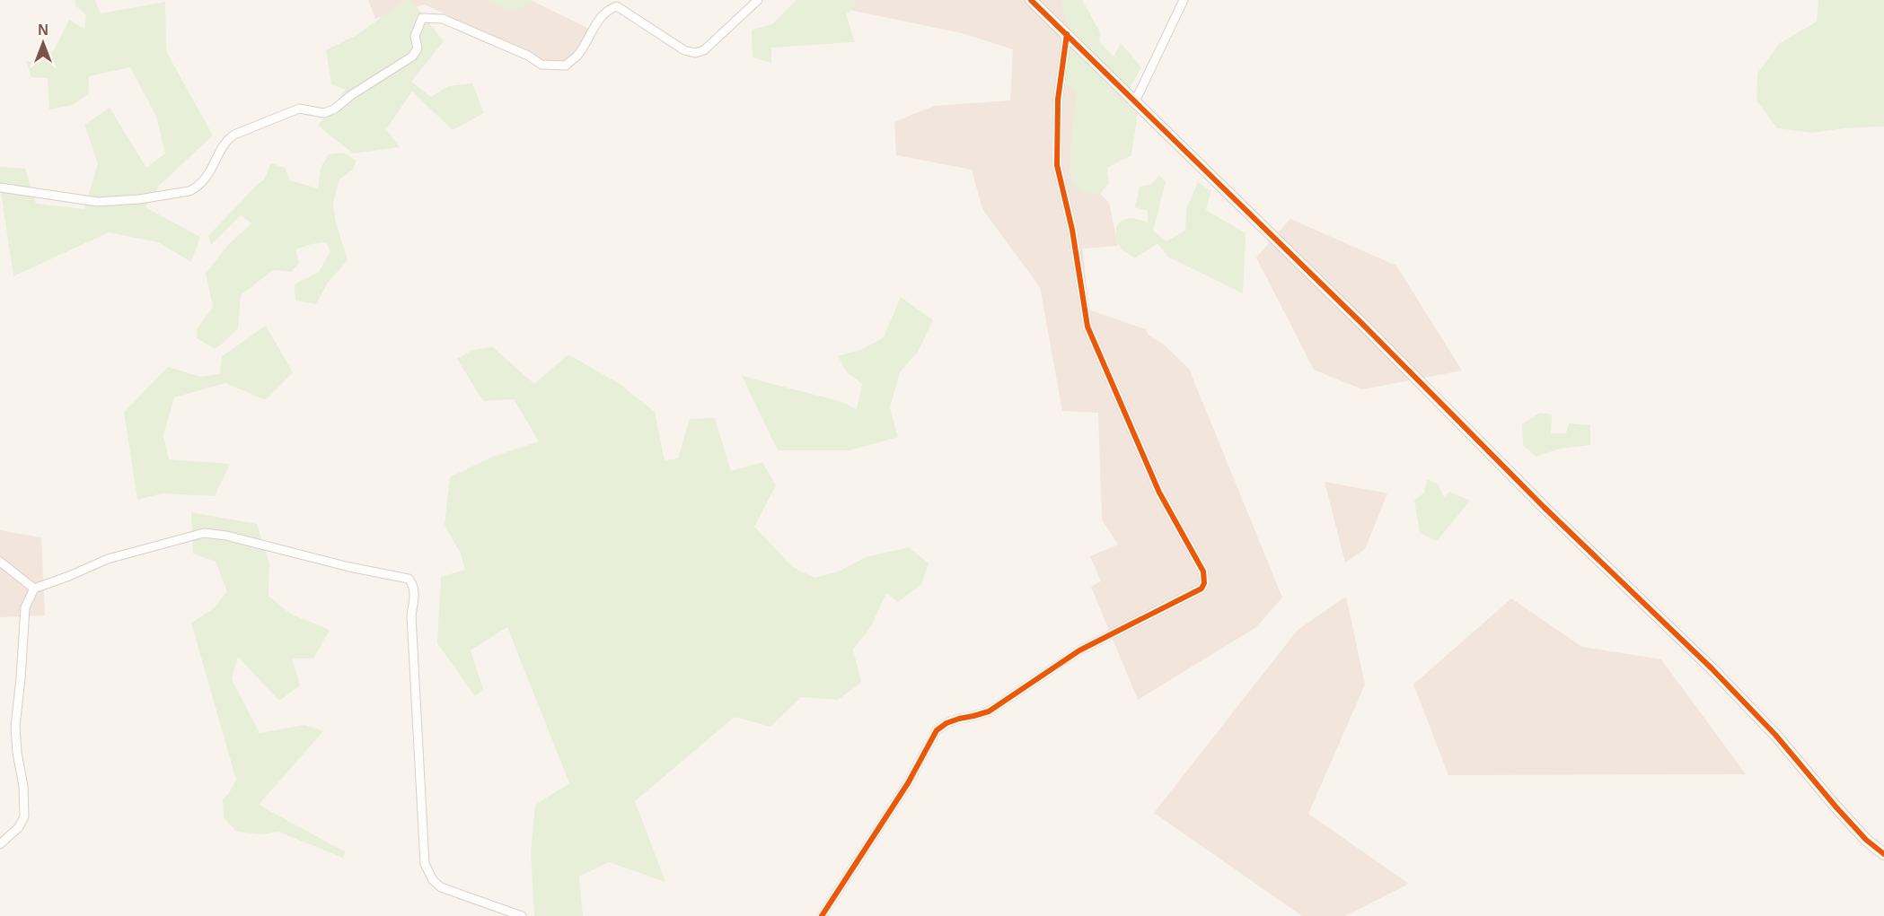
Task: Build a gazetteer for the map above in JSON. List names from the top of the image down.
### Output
{
  "north": "top"
}
